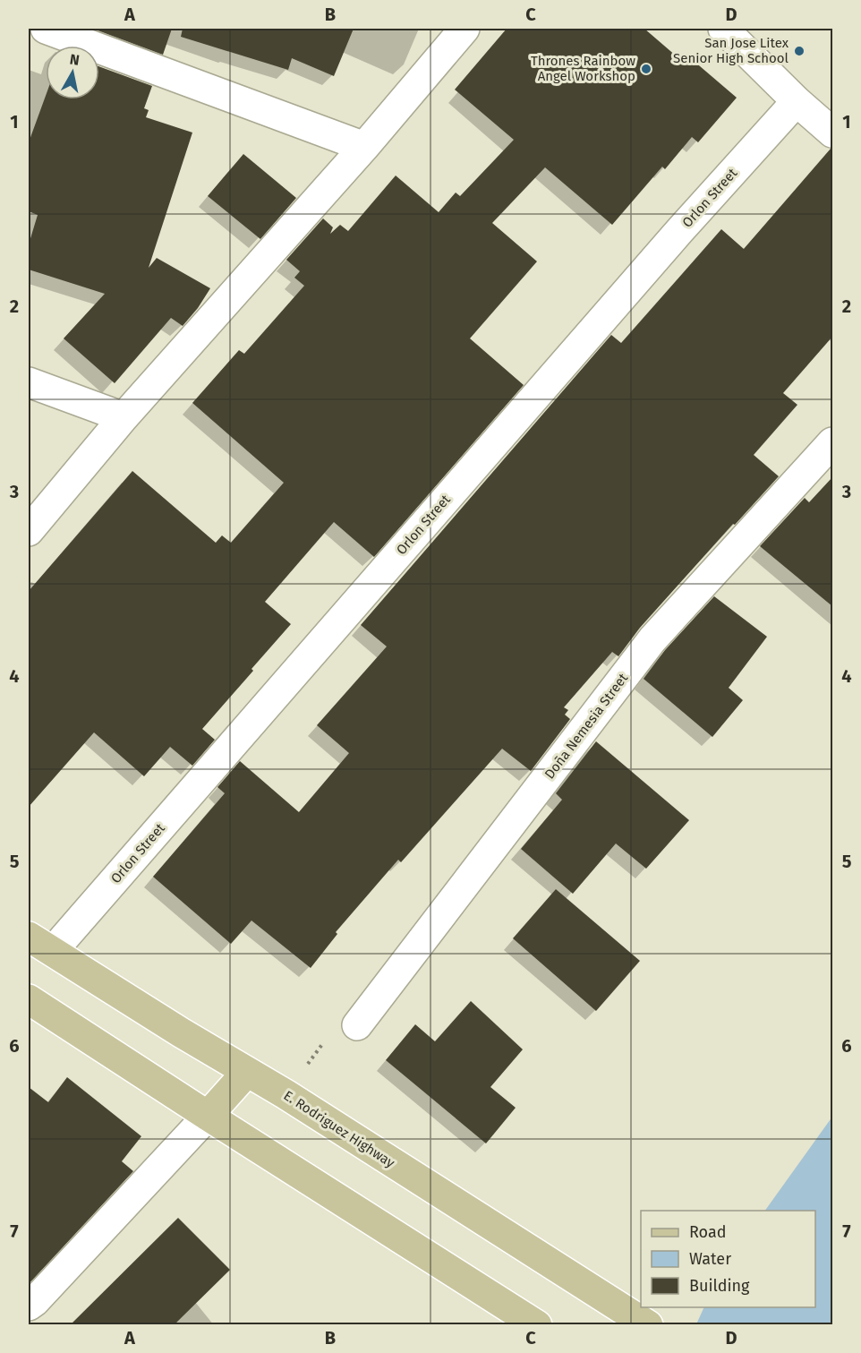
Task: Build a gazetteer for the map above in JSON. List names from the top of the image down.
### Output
{
  "streets": {
    "main road": ["E. Rodriguez Highway"],
    "street": ["Orlon Street", "Doña Nemesia Street"]
  },
  "crossings": [
    ["Orlon Street", "E. Rodriguez Highway"]
  ],
  "places": ["San Jose Litex Senior High School", "Thrones Rainbow Angel Workshop"],
  "legend": ["Road", "Water", "Building"],
  "north": "top",
  "grid": {
    "columns": [
      "A",
      "B",
      "C",
      "D"
    ],
    "rows": [
      "1",
      "2",
      "3",
      "4",
      "5",
      "6",
      "7"
    ]
  }
}
